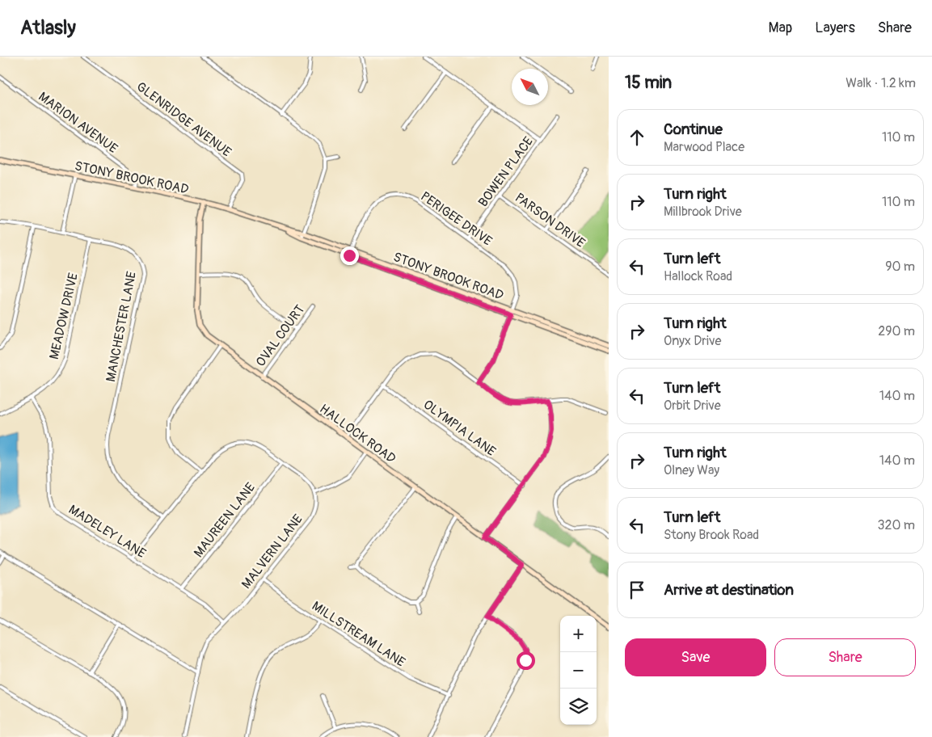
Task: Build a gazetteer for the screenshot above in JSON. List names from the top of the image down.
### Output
{
  "streets": {
    "main road": ["STONY BROOK ROAD", "HALLOCK ROAD"],
    "street": [
      "GLENRIDGE AVENUE",
      "MARION AVENUE",
      "BOWEN PLACE",
      "PERIGEE DRIVE",
      "PARSON DRIVE",
      "MEADOW DRIVE",
      "MANCHESTER LANE",
      "OVAL COURT",
      "OLYMPIA LANE",
      "MAUREEN LANE",
      "MADELEY LANE",
      "MALVERN LANE",
      "MILLSTREAM LANE"
    ]
  },
  "crossings": [
    ["GLENRIDGE AVENUE", "STONY BROOK ROAD"],
    ["MARION AVENUE", "STONY BROOK ROAD"],
    ["BOWEN PLACE", "PERIGEE DRIVE"],
    ["BOWEN PLACE", "PARSON DRIVE"],
    ["STONY BROOK ROAD", "PERIGEE DRIVE"],
    ["STONY BROOK ROAD", "HALLOCK ROAD"],
    ["MEADOW DRIVE", "MANCHESTER LANE"],
    ["MEADOW DRIVE", "MADELEY LANE"],
    ["OVAL COURT", "HALLOCK ROAD"],
    ["MAUREEN LANE", "MADELEY LANE"],
    ["MADELEY LANE", "MALVERN LANE"],
    ["MALVERN LANE", "MILLSTREAM LANE"]
  ],
  "north": "top left",
  "page": {
    "header": "Atlasly",
    "nav": ["Map", "Layers", "Share"],
    "heading": ["15 min", "Walk · 1.2 km"],
    "list": [
      ["Continue", "Marwood Place", "110 m"],
      ["Turn right", "Millbrook Drive", "110 m"],
      ["Turn left", "Hallock Road", "90 m"],
      ["Turn right", "Onyx Drive", "290 m"],
      ["Turn left", "Orbit Drive", "140 m"],
      ["Turn right", "Olney Way", "140 m"],
      ["Turn left", "Stony Brook Road", "320 m"],
      "Arrive at destination"
    ],
    "map_buttons": ["+", "−"],
    "buttons": ["Save", "Share"]
  }
}
